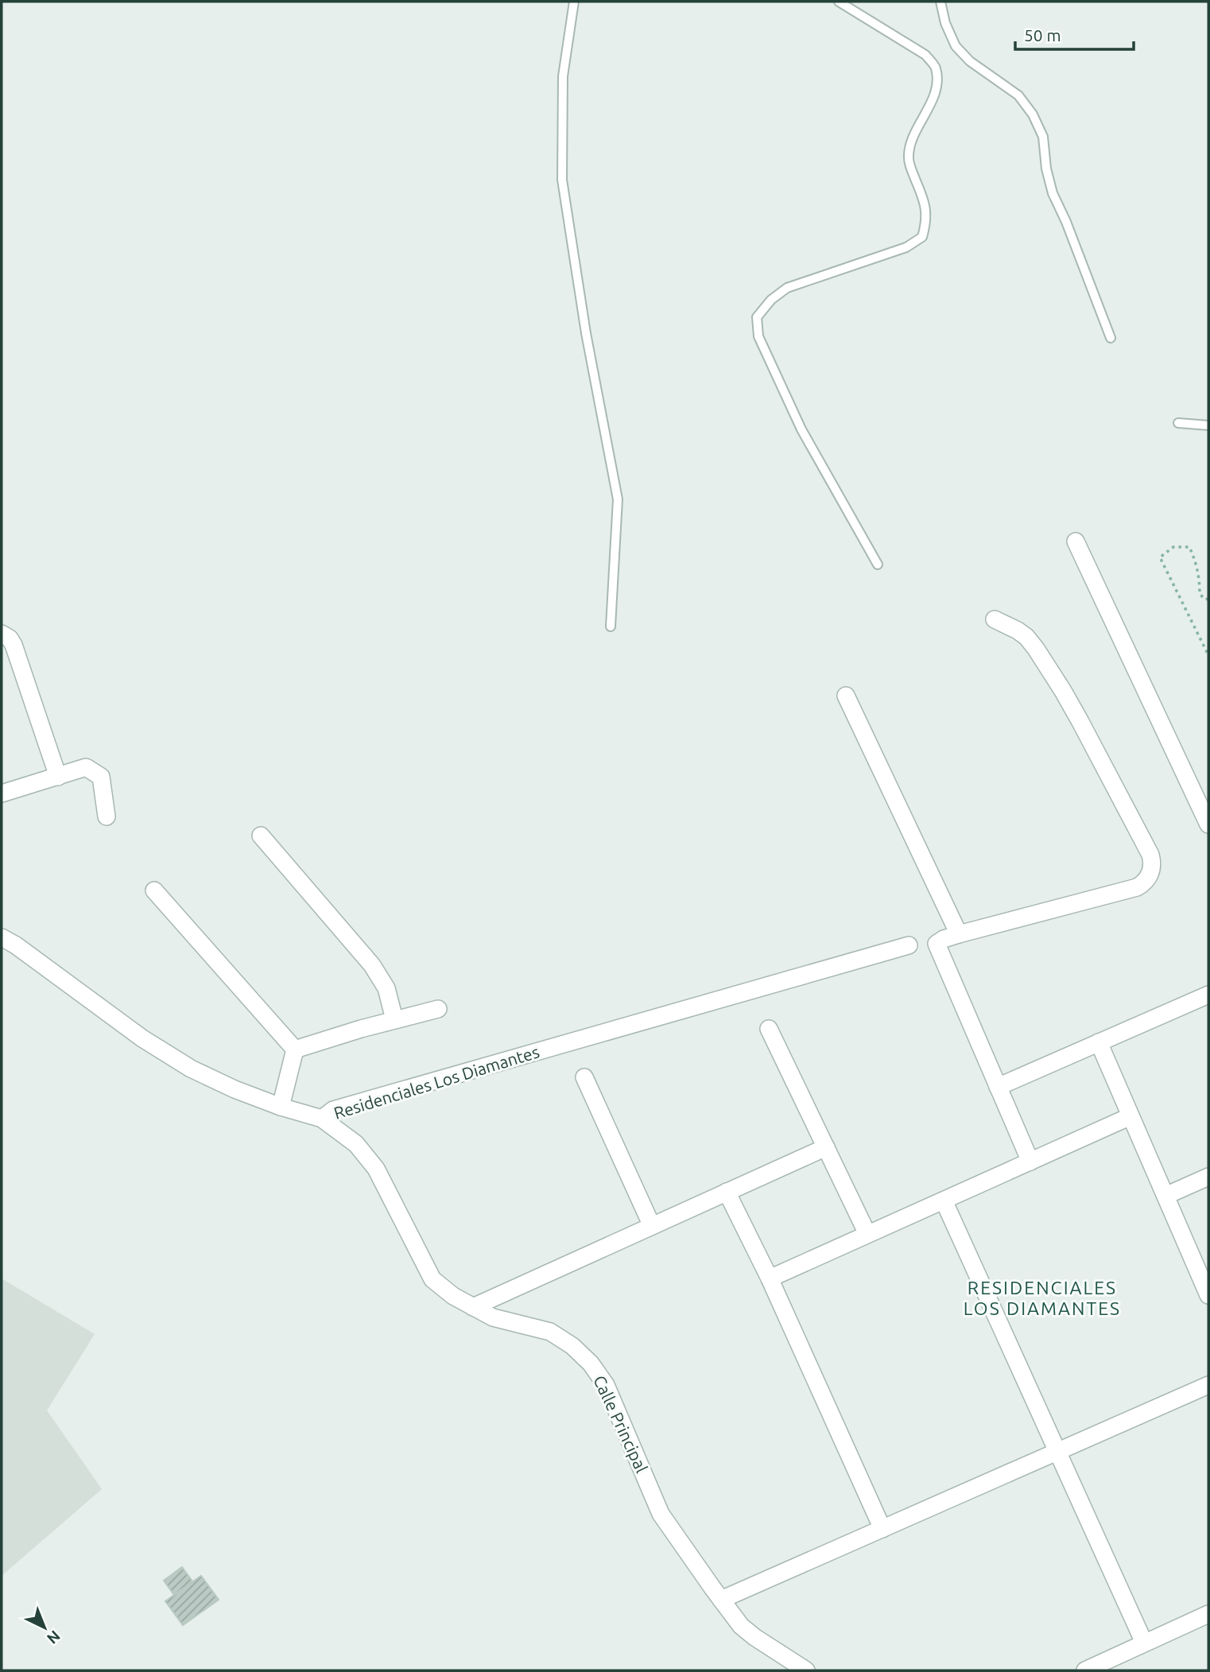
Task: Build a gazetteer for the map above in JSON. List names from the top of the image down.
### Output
{
  "streets": {
    "street": ["Residenciales Los Diamantes", "Calle Principal"]
  },
  "crossings": [
    ["Residenciales Los Diamantes", "Calle Principal"]
  ],
  "districts": ["RESIDENCIALES LOS DIAMANTES"],
  "scale_bar": "50 m",
  "north": "bottom right"
}
